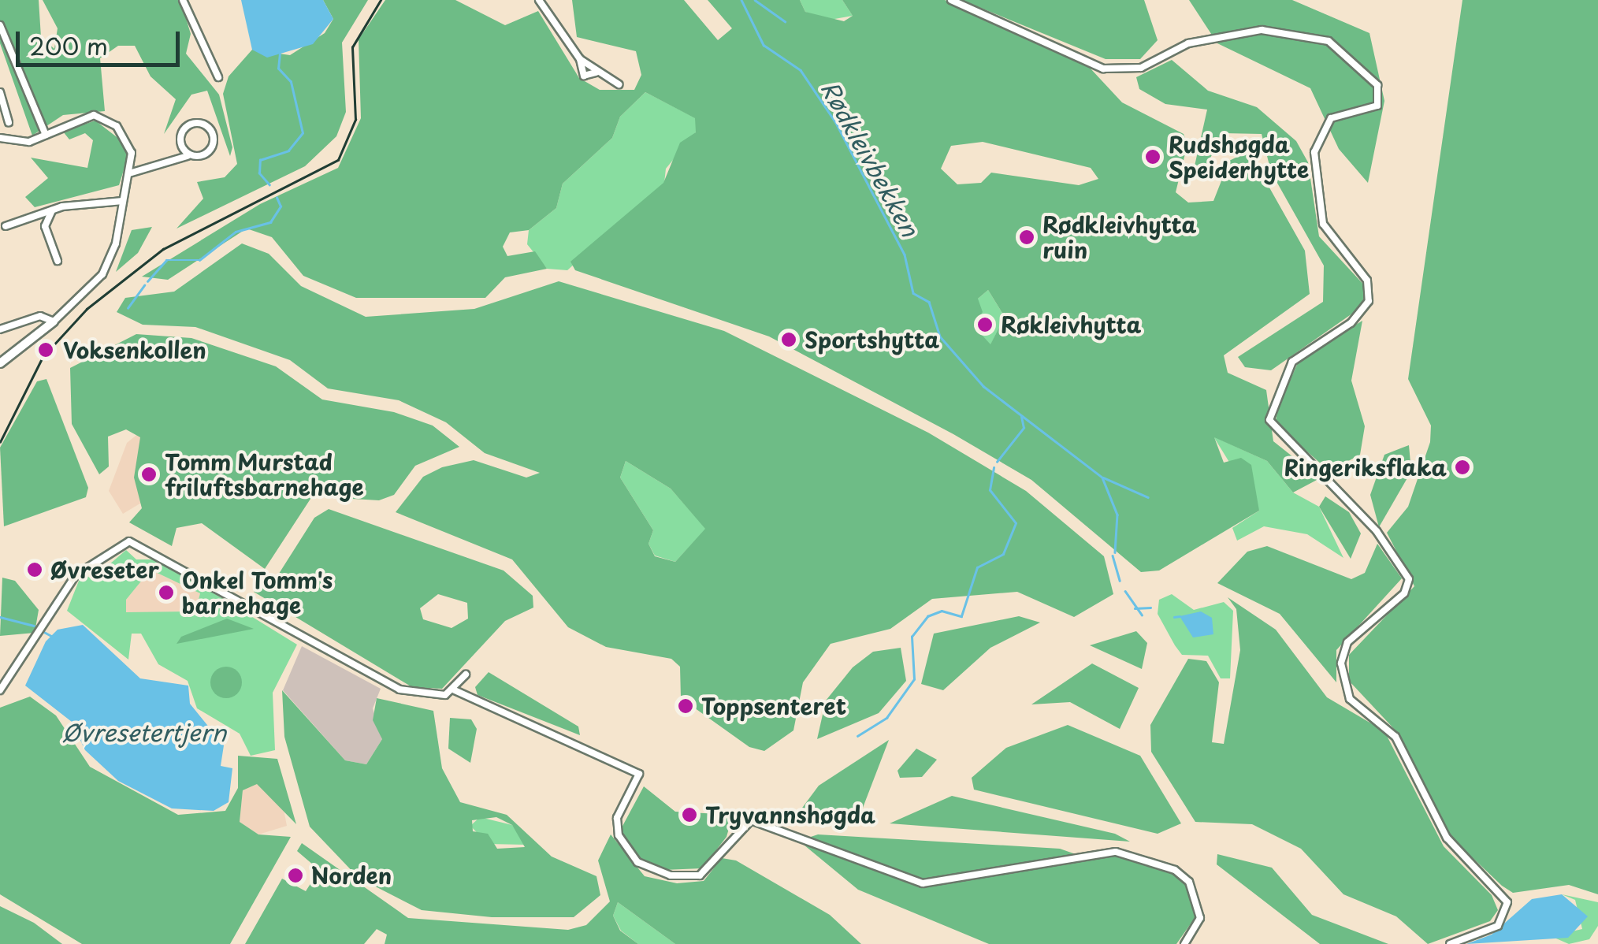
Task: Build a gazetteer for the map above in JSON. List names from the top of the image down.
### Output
{
  "water": ["Rødkleivbekken", "Øvresetertjern"],
  "places": [
    "Rudshøgda Speiderhytte",
    "Rødkleivhytta ruin",
    "Røkleivhytta",
    "Sportshytta",
    "Voksenkollen",
    "Ringeriksflaka",
    "Tomm Murstad friluftsbarnehage",
    "Øvreseter",
    "Onkel Tomm's barnehage",
    "Toppsenteret",
    "Tryvannshøgda",
    "Norden"
  ],
  "scale_bar": "200 m"
}
